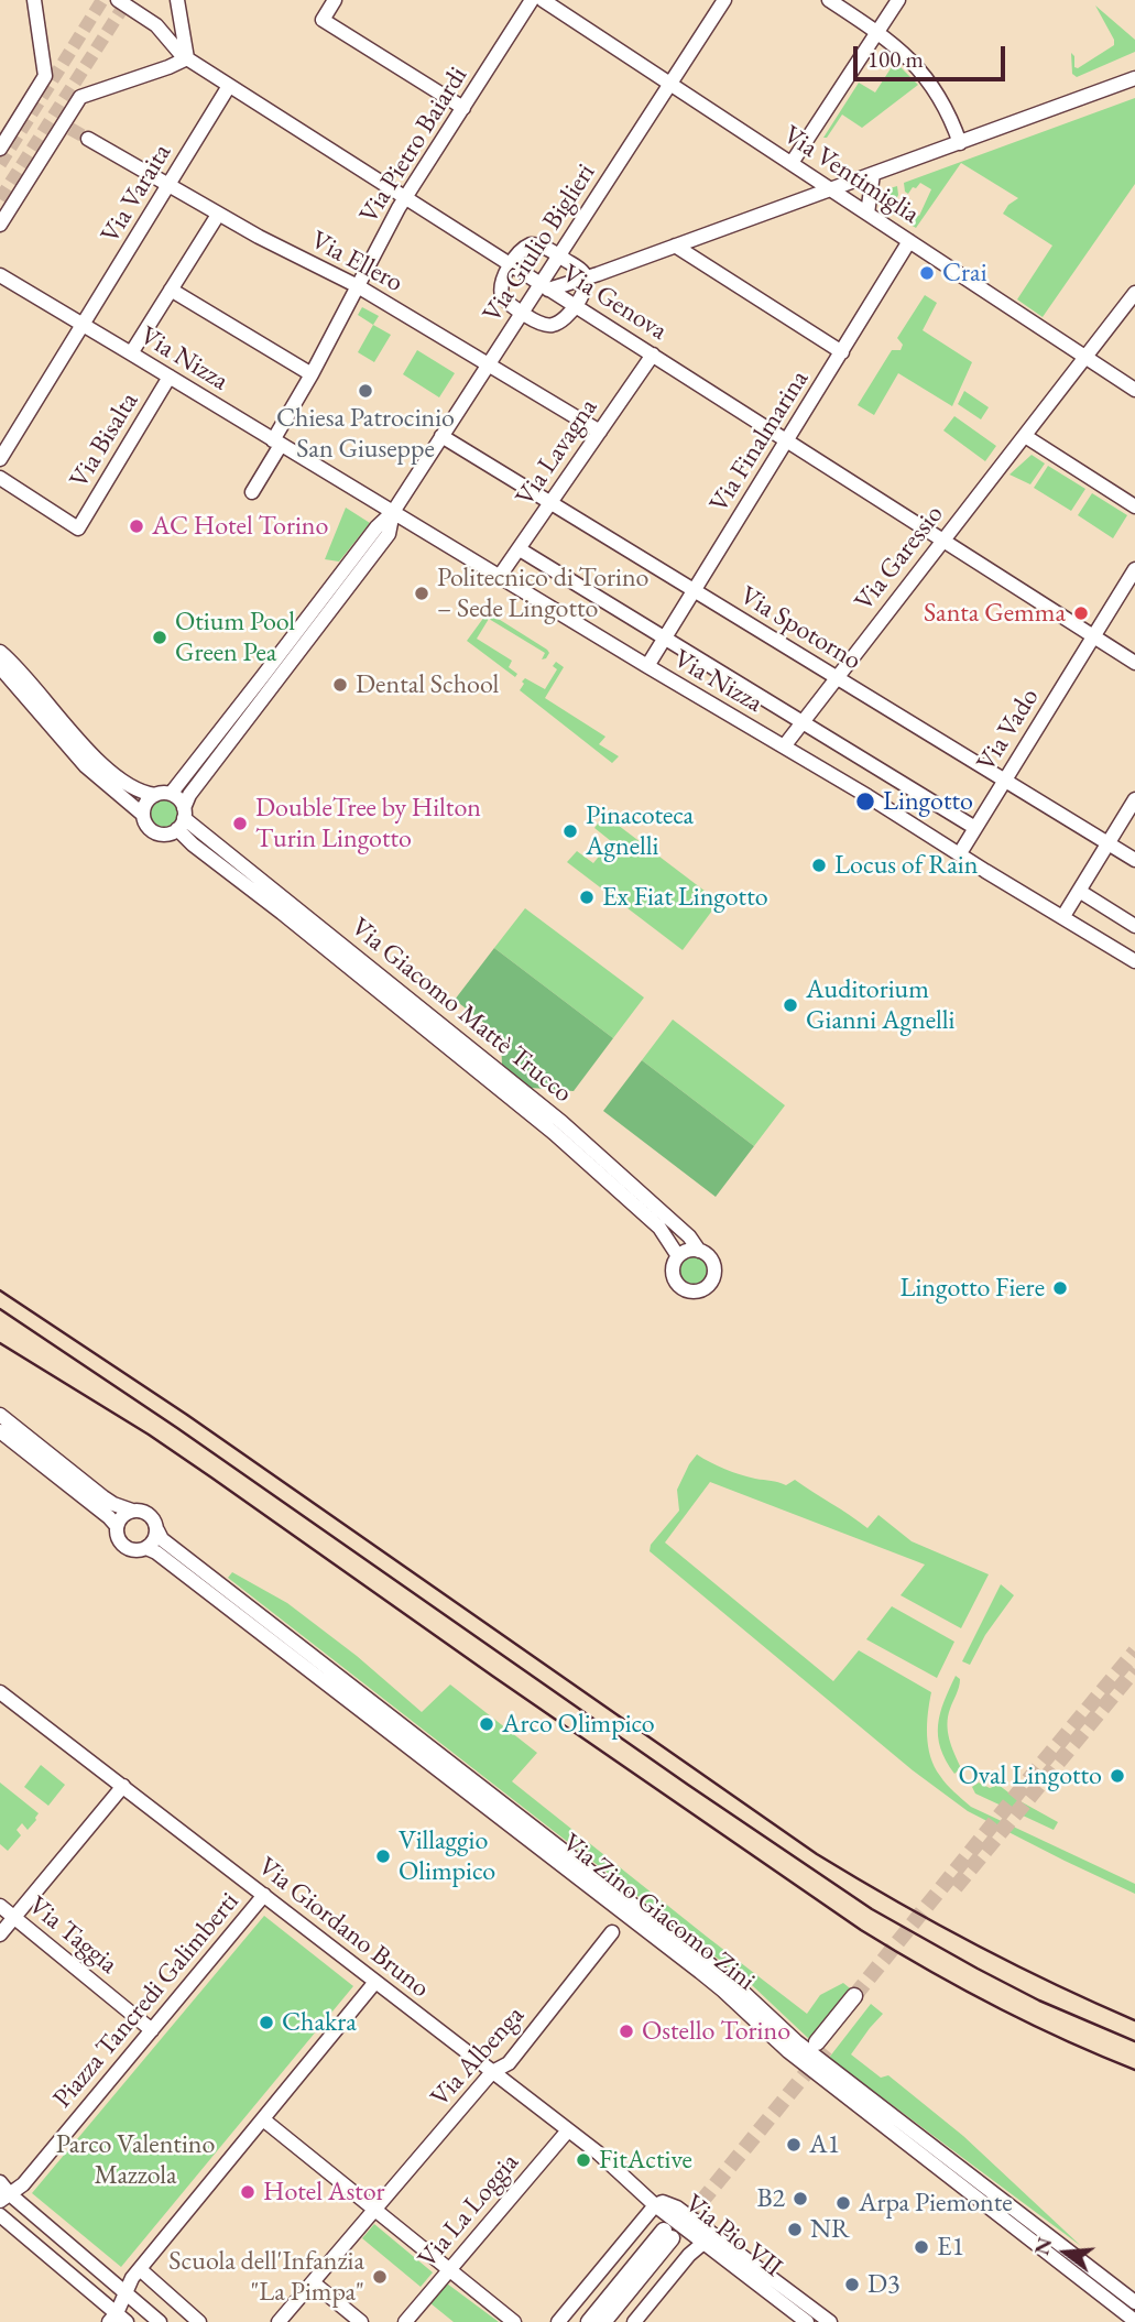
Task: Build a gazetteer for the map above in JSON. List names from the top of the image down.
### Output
{
  "streets": {
    "street": [
      "Via Pietro Baiardi",
      "Via Ventimiglia",
      "Via Varaita",
      "Via Giulio Biglieri",
      "Via Ellero",
      "Via Genova",
      "Via Nizza",
      "Via Bisalta",
      "Via Finalmarina",
      "Via Lavagna",
      "Via Garessio",
      "Via Spotorno",
      "Via Vado",
      "Via Giacomo Mattè Trucco",
      "Via Zino Giacomo Zini",
      "Via Giordano Bruno",
      "Via Taggia",
      "Piazza Tancredi Galimberti",
      "Via Albenga",
      "Via La Loggia",
      "Via Pio VII"
    ]
  },
  "crossings": [
    ["Via Pietro Baiardi", "Via Ellero"],
    ["Via Pietro Baiardi", "Via Genova"],
    ["Via Pietro Baiardi", "Via Nizza"],
    ["Via Ventimiglia", "Via Giulio Biglieri"],
    ["Via Ventimiglia", "Via Finalmarina"],
    ["Via Ventimiglia", "Via Garessio"],
    ["Via Varaita", "Via Ellero"],
    ["Via Varaita", "Via Genova"],
    ["Via Varaita", "Via Nizza"],
    ["Via Giulio Biglieri", "Via Ellero"],
    ["Via Giulio Biglieri", "Via Genova"],
    ["Via Giulio Biglieri", "Via Nizza"],
    ["Via Giulio Biglieri", "Via Spotorno"],
    ["Via Ellero", "Via Lavagna"],
    ["Via Genova", "Via Finalmarina"],
    ["Via Genova", "Via Lavagna"],
    ["Via Genova", "Via Garessio"],
    ["Via Genova", "Via Vado"],
    ["Via Nizza", "Via Bisalta"],
    ["Via Nizza", "Via Finalmarina"],
    ["Via Nizza", "Via Lavagna"],
    ["Via Nizza", "Via Garessio"],
    ["Via Finalmarina", "Via Spotorno"],
    ["Via Lavagna", "Via Spotorno"],
    ["Via Garessio", "Via Spotorno"],
    ["Via Spotorno", "Via Vado"],
    ["Via Giordano Bruno", "Piazza Tancredi Galimberti"],
    ["Via Giordano Bruno", "Via Albenga"],
    ["Via Giordano Bruno", "Via La Loggia"],
    ["Via Giordano Bruno", "Via Pio VII"],
    ["Via Taggia", "Piazza Tancredi Galimberti"]
  ],
  "parks": ["Parco Valentino Mazzola"],
  "places": [
    "Crai",
    "Chiesa Patrocinio San Giuseppe",
    "AC Hotel Torino",
    "Politecnico di Torino – Sede Lingotto",
    "Santa Gemma",
    "Otium Pool Green Pea",
    "Dental School",
    "Lingotto",
    "DoubleTree by Hilton Turin Lingotto",
    "Pinacoteca Agnelli",
    "Locus of Rain",
    "Ex Fiat Lingotto",
    "Auditorium Gianni Agnelli",
    "Lingotto Fiere",
    "Arco Olimpico",
    "Oval Lingotto",
    "Villaggio Olimpico",
    "Chakra",
    "Ostello Torino",
    "A1",
    "FitActive",
    "Hotel Astor",
    "B2",
    "Arpa Piemonte",
    "NR",
    "E1",
    "Scuola dell'Infanzia \"La Pimpa\"",
    "D3"
  ],
  "scale_bar": "100 m",
  "north": "left"
}
